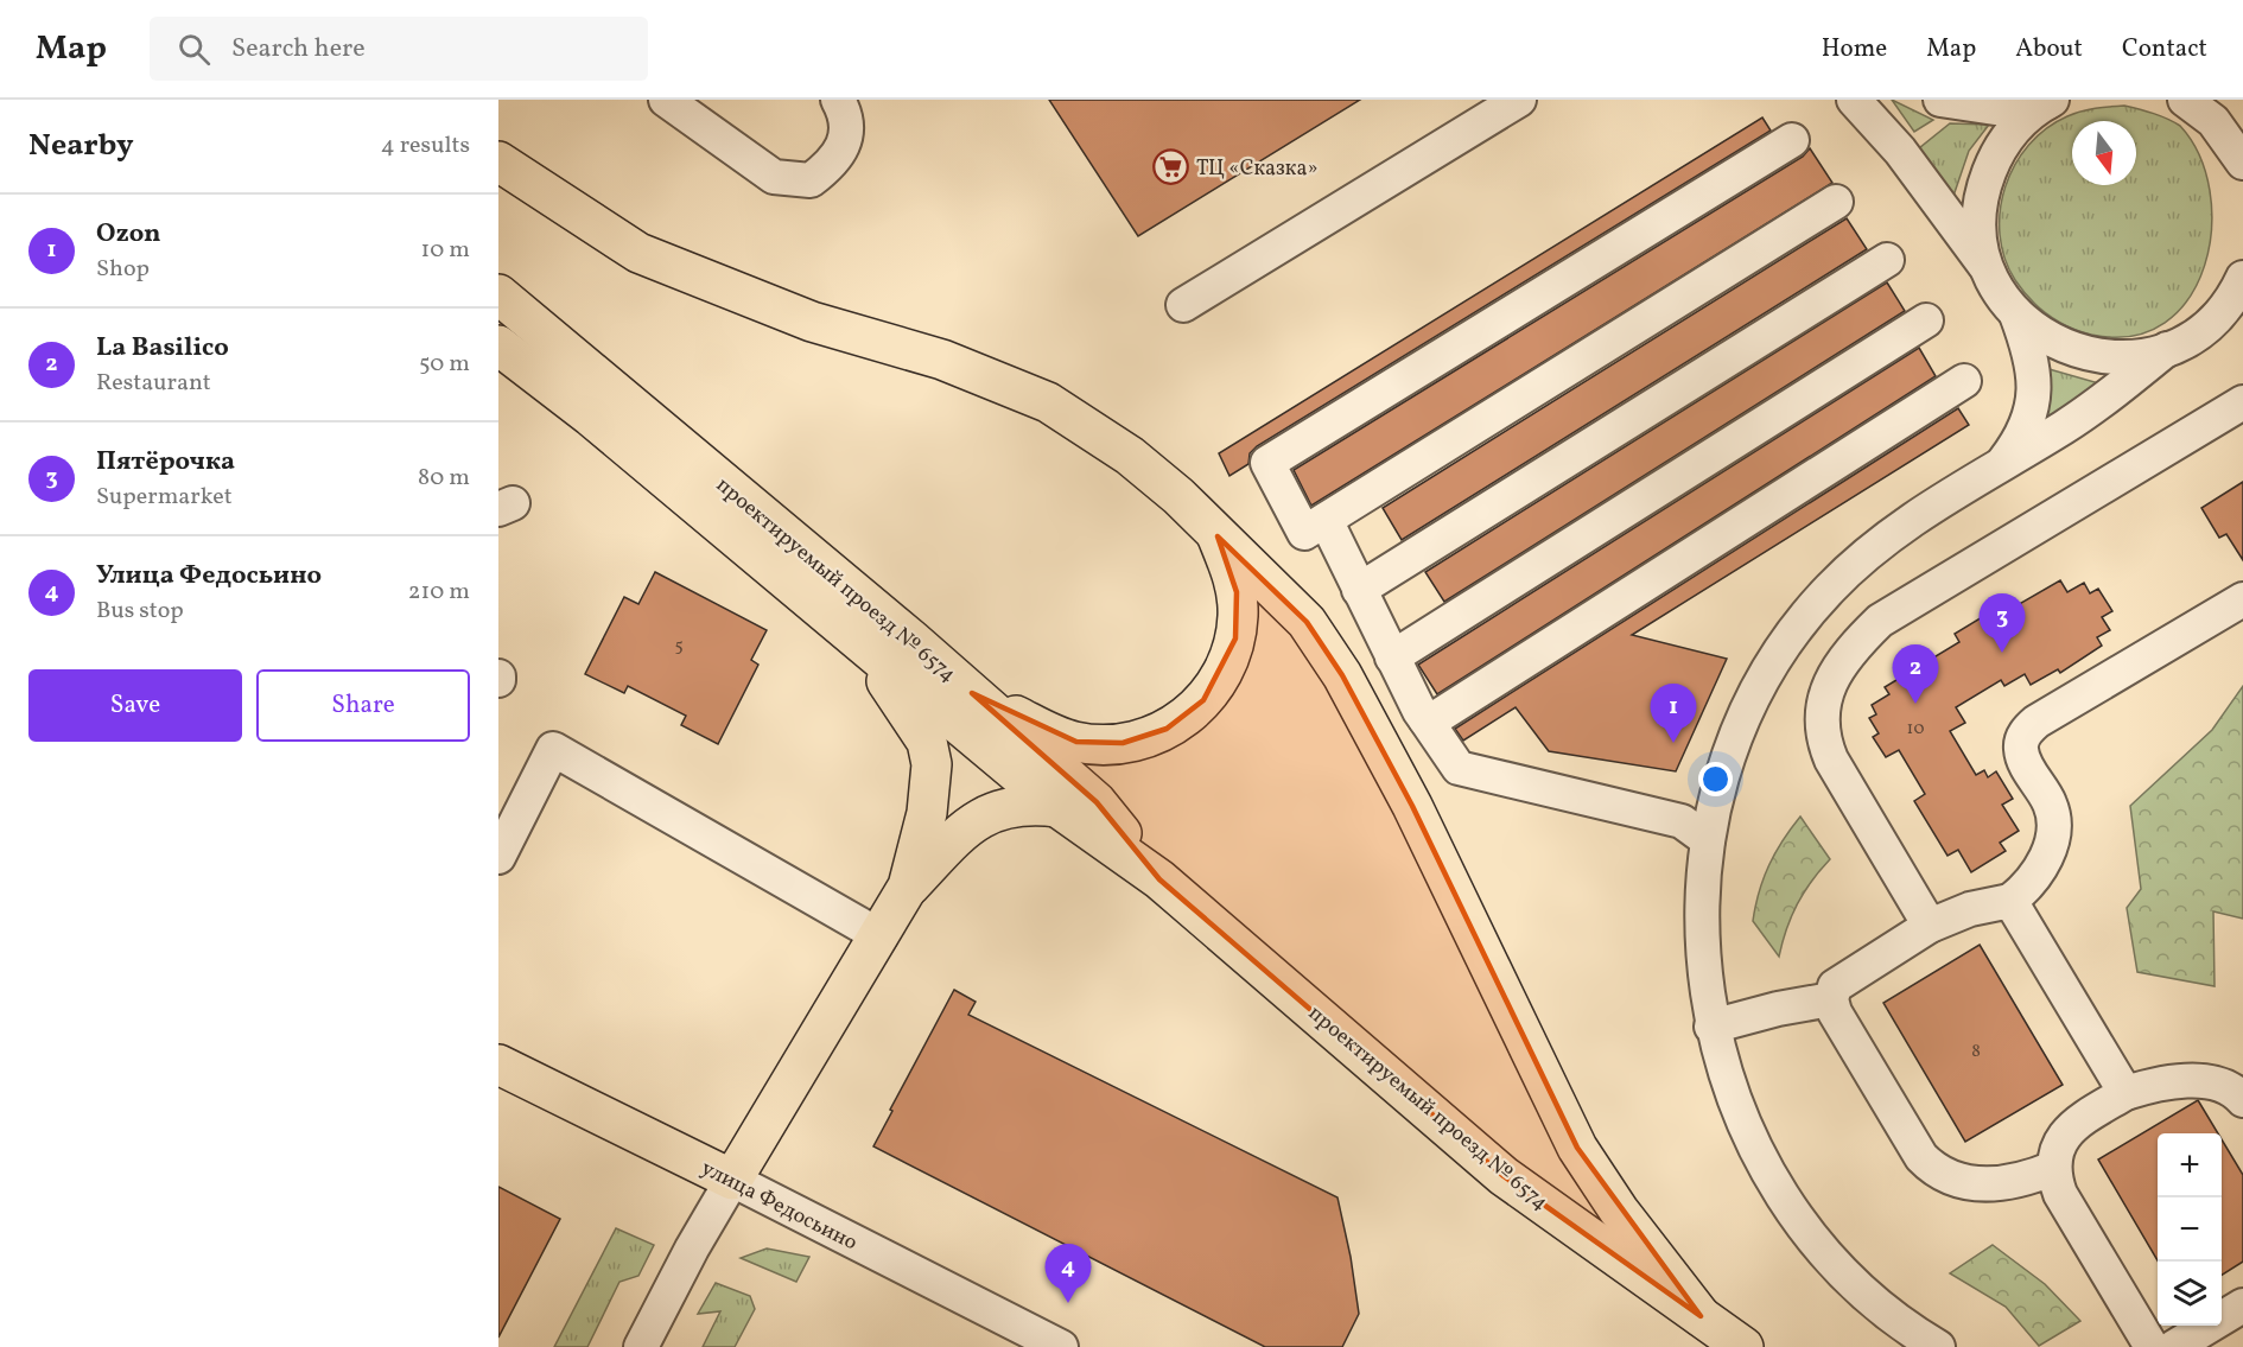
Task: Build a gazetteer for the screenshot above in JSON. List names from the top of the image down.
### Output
{
  "streets": {
    "main road": ["проектируемый проезд № 6574", "улица Федосьино"]
  },
  "places": {
    "supermarket": ["ТЦ «Сказка»"]
  },
  "house_numbers": ["5", "10", "8"],
  "north": "bottom",
  "page": {
    "header": "Map",
    "search": "Search here",
    "nav": [
      "Home",
      "Map",
      "About",
      "Contact"
    ],
    "heading": ["Nearby", "4 results"],
    "list": [
      {
        "mark": "1",
        "name": "Ozon",
        "note": "Shop",
        "value": "10 m"
      },
      {
        "mark": "2",
        "name": "La Basilico",
        "note": "Restaurant",
        "value": "50 m"
      },
      {
        "mark": "3",
        "name": "Пятёрочка",
        "note": "Supermarket",
        "value": "80 m"
      },
      {
        "mark": "4",
        "name": "Улица Федосьино",
        "note": "Bus stop",
        "value": "210 m"
      }
    ],
    "pins": [
      "3",
      "2",
      "1",
      "4"
    ],
    "buttons": ["Save", "Share"],
    "map_buttons": ["+", "−"]
  }
}
